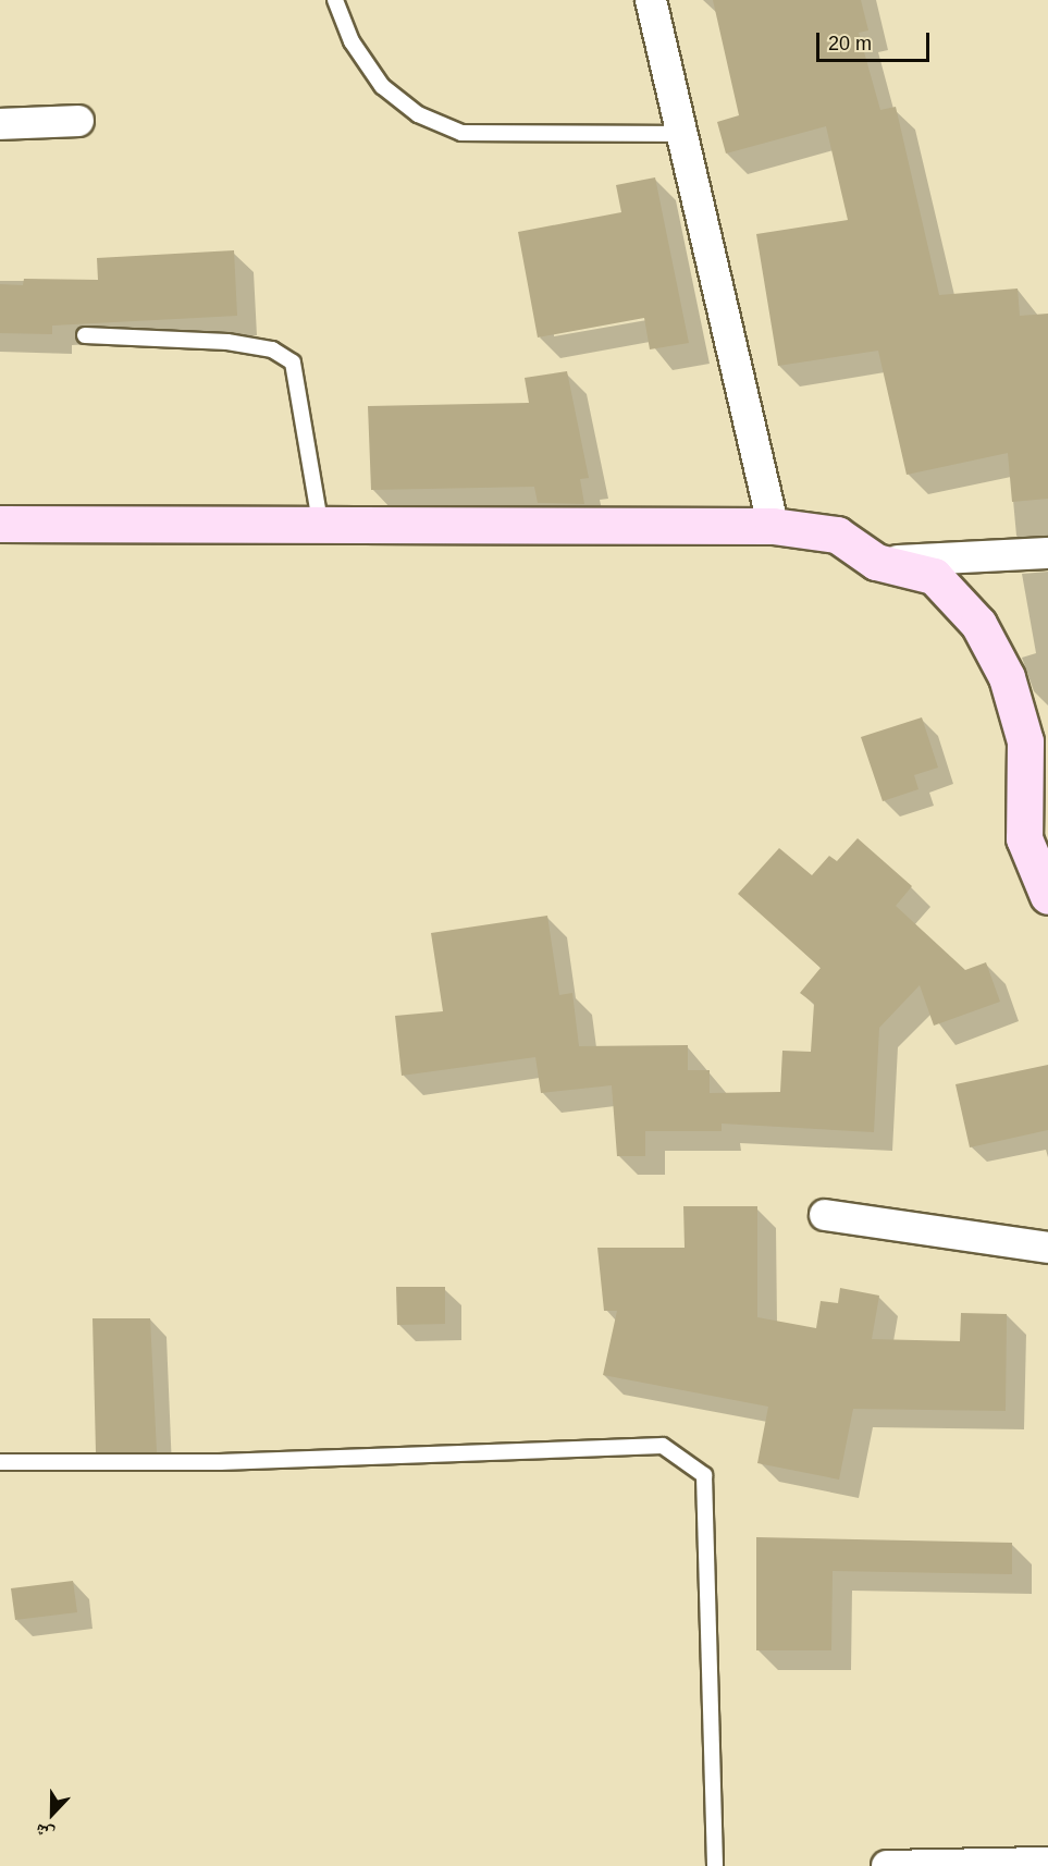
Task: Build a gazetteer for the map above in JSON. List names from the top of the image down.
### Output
{
  "scale_bar": "20 m",
  "north": "bottom"
}
